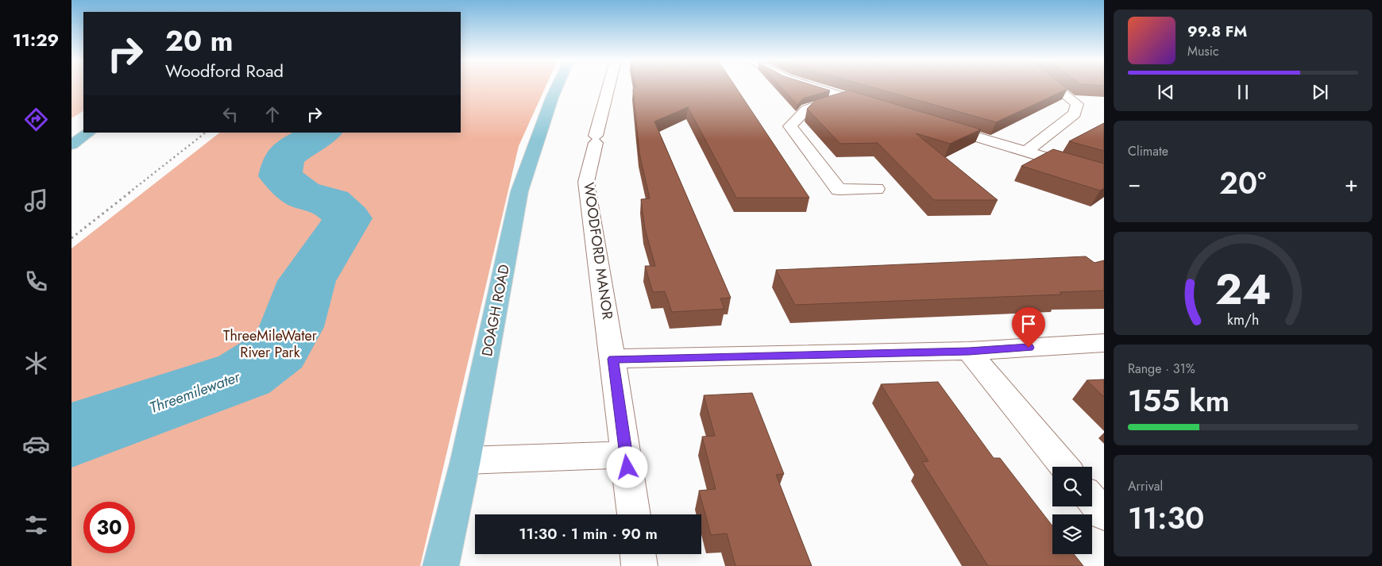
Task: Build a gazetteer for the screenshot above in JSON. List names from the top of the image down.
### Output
{
  "streets": {
    "main road": ["DOAGH ROAD"],
    "street": ["WOODFORD MANOR"]
  },
  "water": ["Threemilewater"],
  "parks": ["ThreeMileWater River Park"],
  "page": {
    "tabs": "11:29",
    "turn": ["20 m", "Woodford Road"],
    "song": ["99.8 FM", "Music"],
    "tile": [
      "Climate",
      ["Range · 31%", "155 km"],
      ["Arrival", "11:30"]
    ],
    "heat": ["−", "20°", "+"],
    "limit": "30",
    "trip": "11:30 · 1 min · 90 m",
    "gauge": ["24", "km/h"]
  }
}
